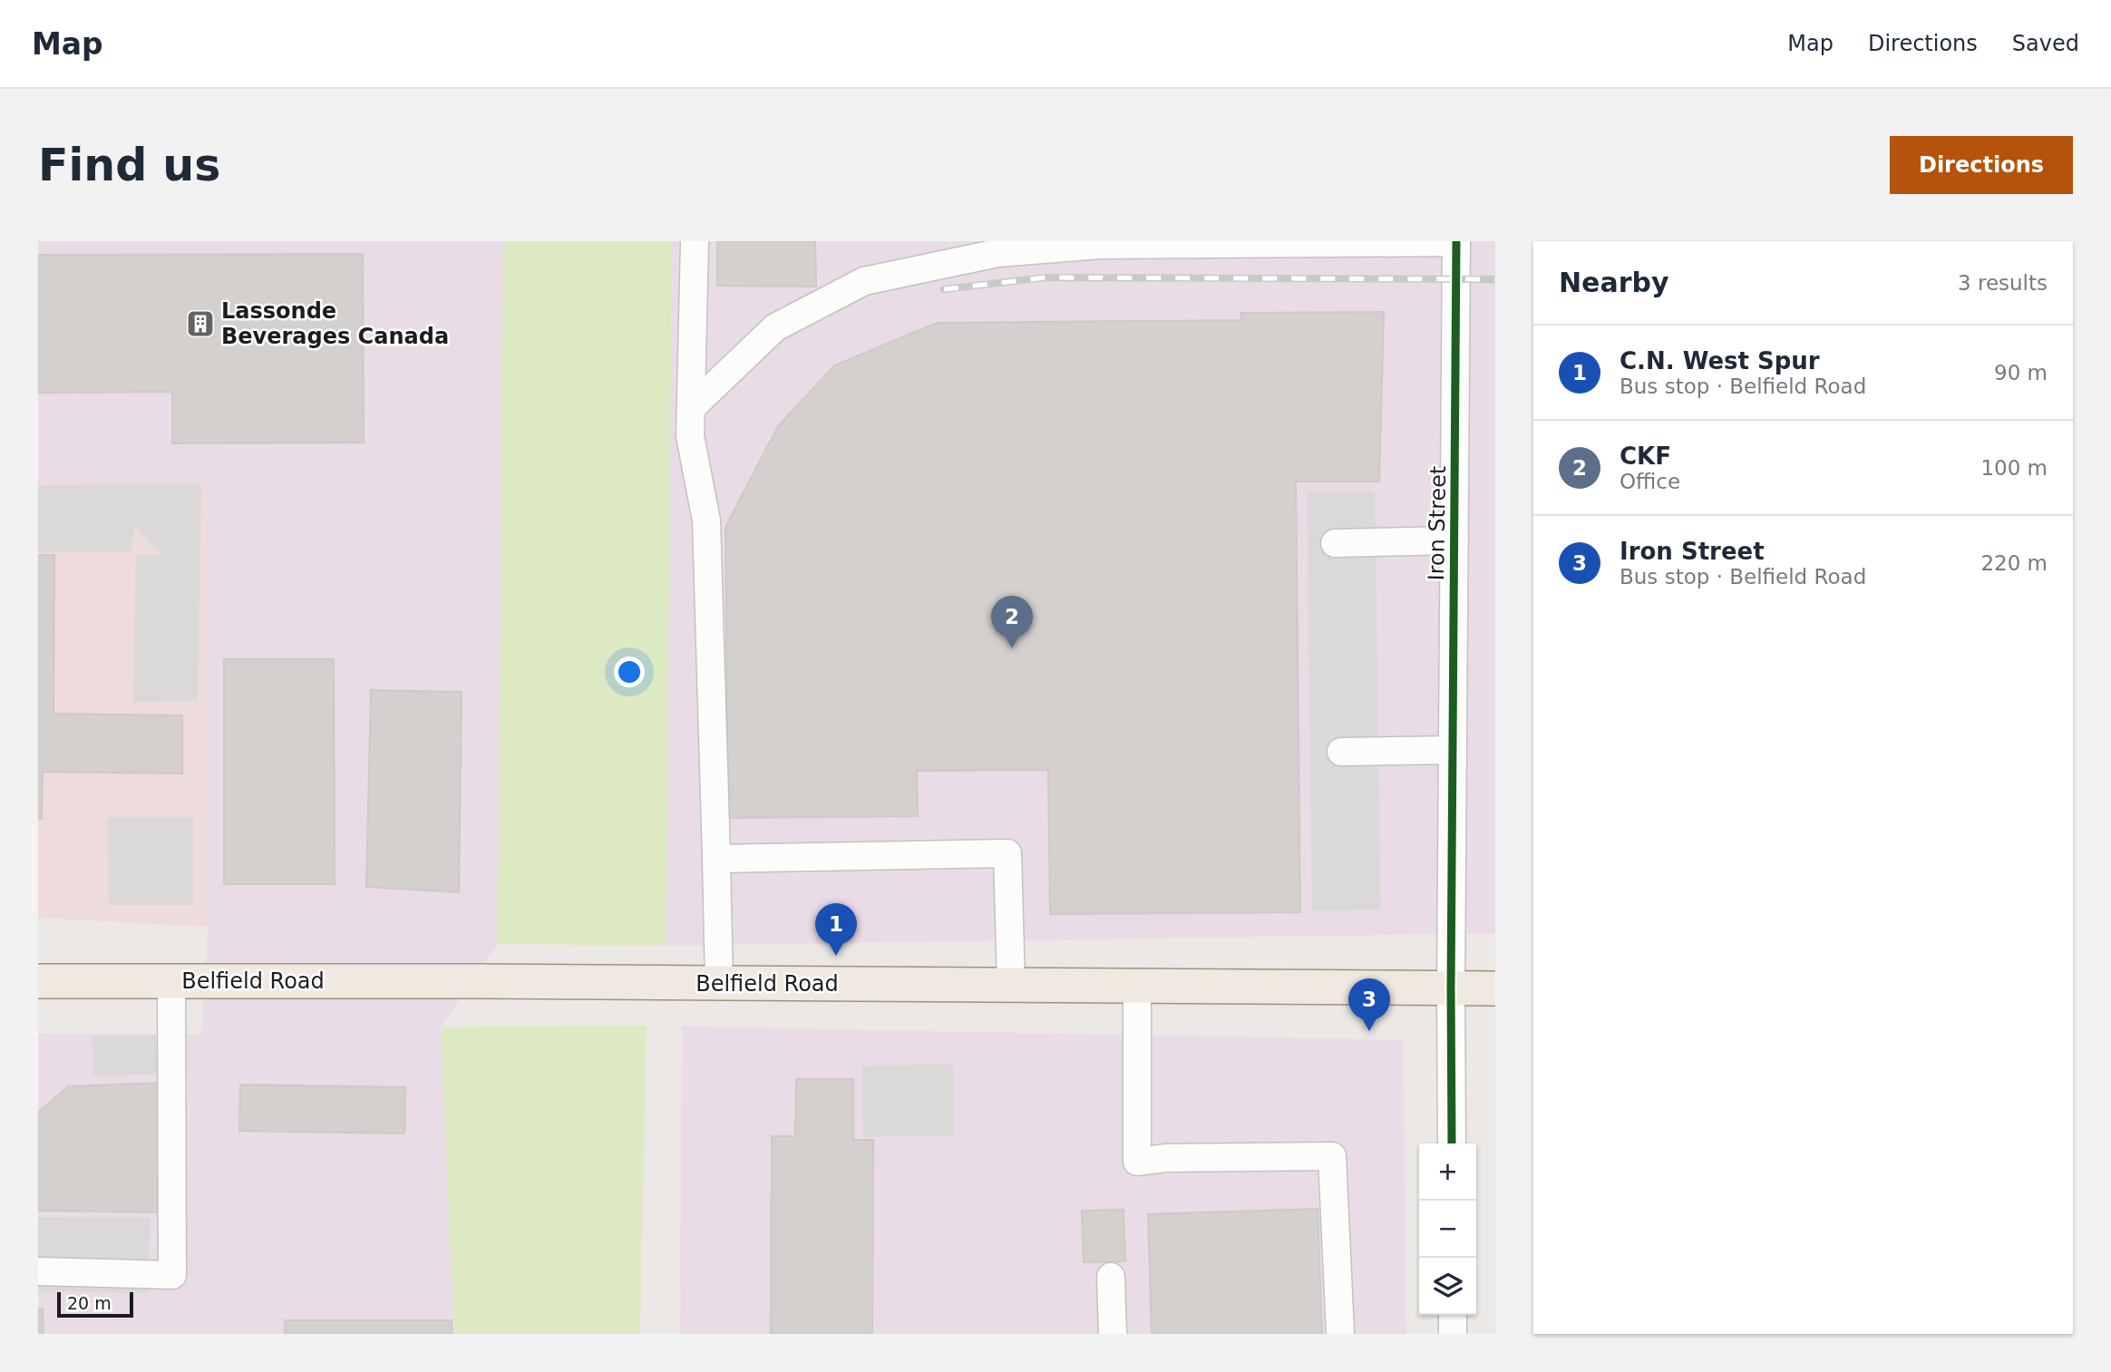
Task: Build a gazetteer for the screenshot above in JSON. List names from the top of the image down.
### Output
{
  "streets": {
    "main road": ["Belfield Road"],
    "street": ["Iron Street"]
  },
  "crossings": [
    ["Iron Street", "Belfield Road"]
  ],
  "places": {
    "building": ["Lassonde Beverages Canada"]
  },
  "scale_bar": "20 m",
  "page": {
    "header": "Map",
    "nav": ["Map", "Directions", "Saved"],
    "buttons": "Directions",
    "title": "Find us",
    "heading": ["Nearby", "3 results"],
    "list": [
      {
        "mark": "1",
        "name": "C.N. West Spur",
        "note": "Bus stop · Belfield Road",
        "value": "90 m"
      },
      {
        "mark": "2",
        "name": "CKF",
        "note": "Office",
        "value": "100 m"
      },
      {
        "mark": "3",
        "name": "Iron Street",
        "note": "Bus stop · Belfield Road",
        "value": "220 m"
      }
    ],
    "pins": ["2", "1", "3"],
    "map_buttons": ["+", "−"],
    "scale": "20 m"
  }
}
